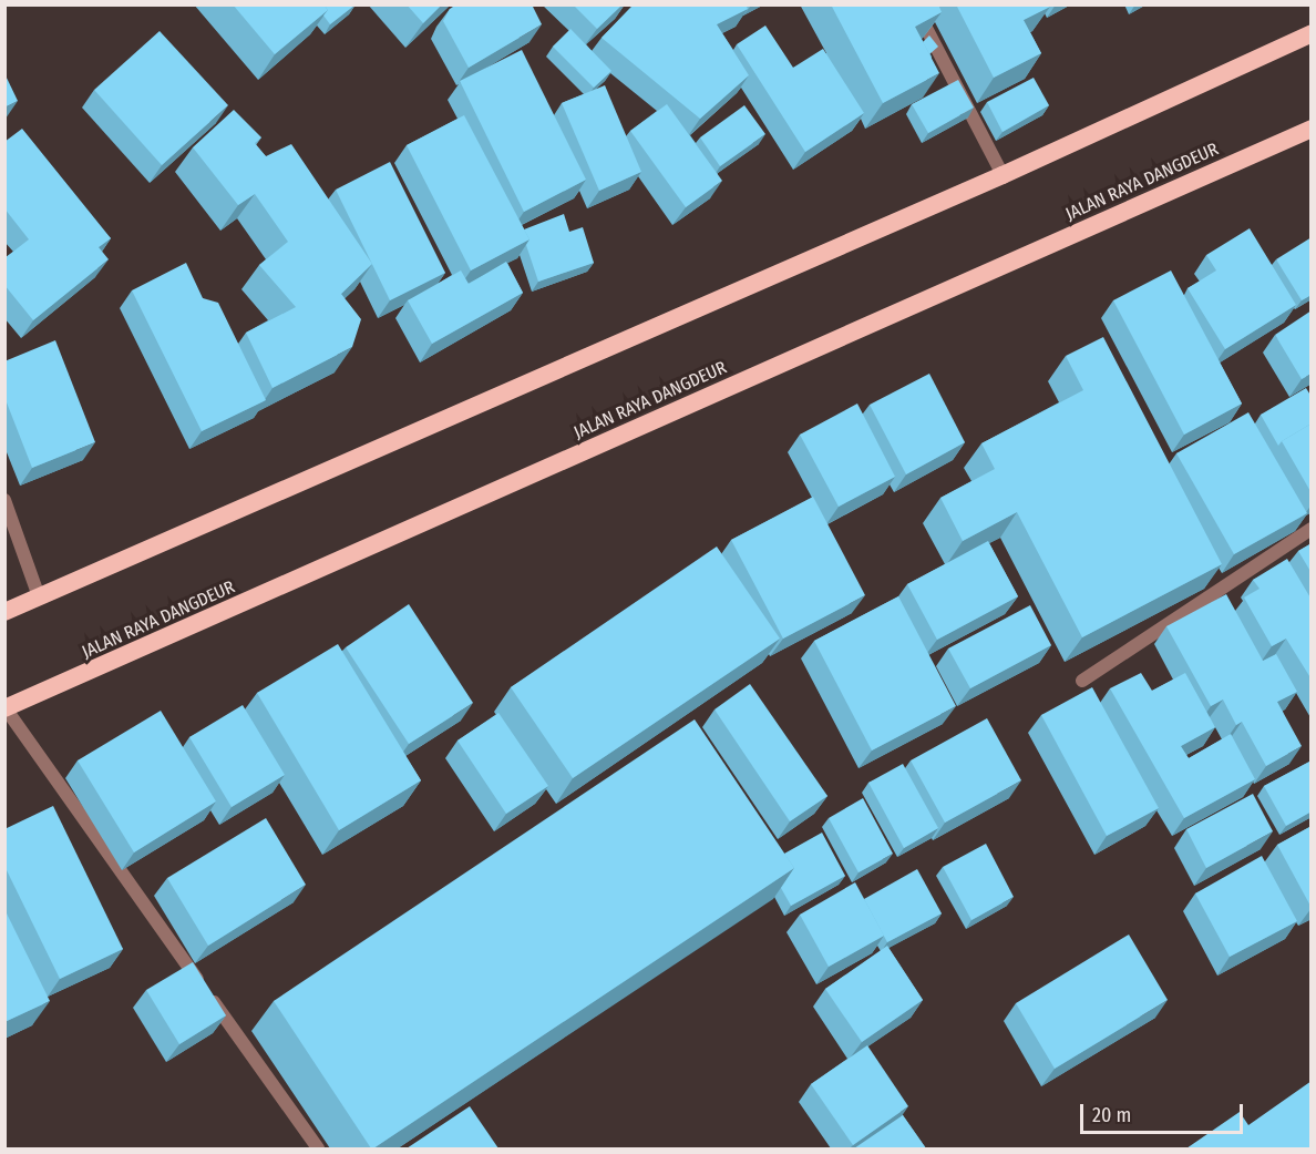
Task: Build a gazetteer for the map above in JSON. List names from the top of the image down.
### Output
{
  "streets": {
    "highway": ["JALAN RAYA DANGDEUR"]
  },
  "scale_bar": "20 m"
}
